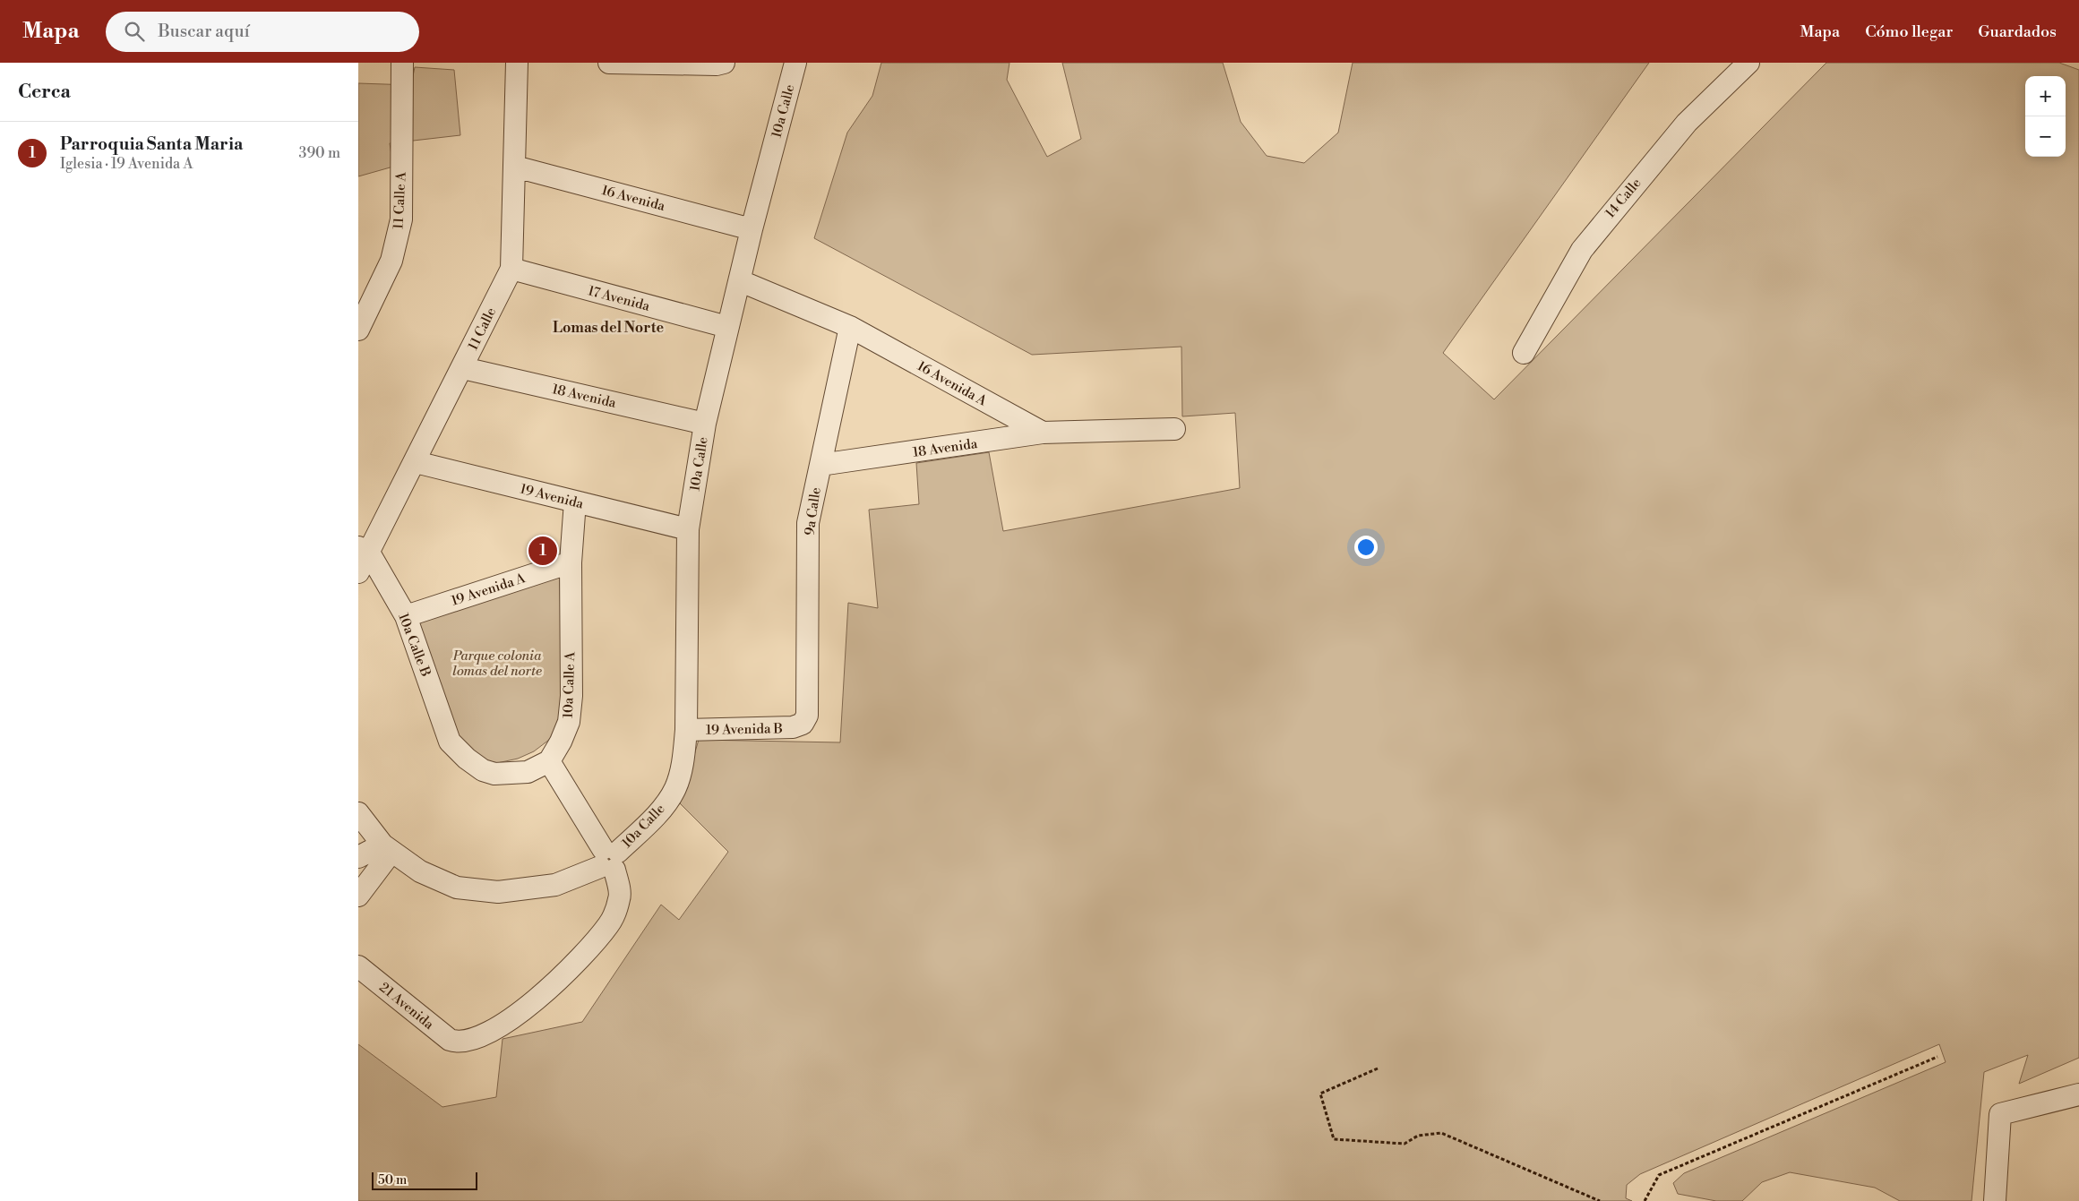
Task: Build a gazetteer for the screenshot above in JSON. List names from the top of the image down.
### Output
{
  "streets": {
    "street": [
      "10a Calle",
      "16 Avenida",
      "14 Calle",
      "11 Calle A",
      "17 Avenida",
      "11 Calle",
      "16 Avenida A",
      "18 Avenida",
      "19 Avenida",
      "9a Calle",
      "19 Avenida A",
      "10a Calle B",
      "10a Calle A",
      "19 Avenida B",
      "21 Avenida"
    ]
  },
  "crossings": [
    ["10a Calle", "16 Avenida"],
    ["10a Calle", "17 Avenida"],
    ["10a Calle", "16 Avenida A"],
    ["10a Calle", "18 Avenida"],
    ["10a Calle", "19 Avenida"],
    ["10a Calle", "19 Avenida B"],
    ["10a Calle", "21 Avenida"],
    ["16 Avenida", "11 Calle"],
    ["17 Avenida", "11 Calle"],
    ["11 Calle", "18 Avenida"],
    ["11 Calle", "19 Avenida"],
    ["11 Calle", "10a Calle B"],
    ["16 Avenida A", "18 Avenida"],
    ["16 Avenida A", "9a Calle"],
    ["18 Avenida", "9a Calle"],
    ["19 Avenida", "10a Calle A"],
    ["9a Calle", "19 Avenida B"],
    ["19 Avenida A", "10a Calle B"],
    ["19 Avenida A", "10a Calle A"],
    ["10a Calle B", "10a Calle A"]
  ],
  "districts": ["Lomas del Norte"],
  "parks": ["Parque colonia lomas del norte"],
  "scale_bar": "50 m",
  "page": {
    "header": "Mapa",
    "search": "Buscar aquí",
    "nav": ["Mapa", "Cómo llegar", "Guardados"],
    "heading": "Cerca",
    "map_buttons": ["+", "−"],
    "list": [
      {
        "mark": "1",
        "name": "Parroquia Santa Maria",
        "note": "Iglesia · 19 Avenida A",
        "value": "390 m"
      }
    ],
    "pins": "1",
    "scale": "50 m"
  }
}
